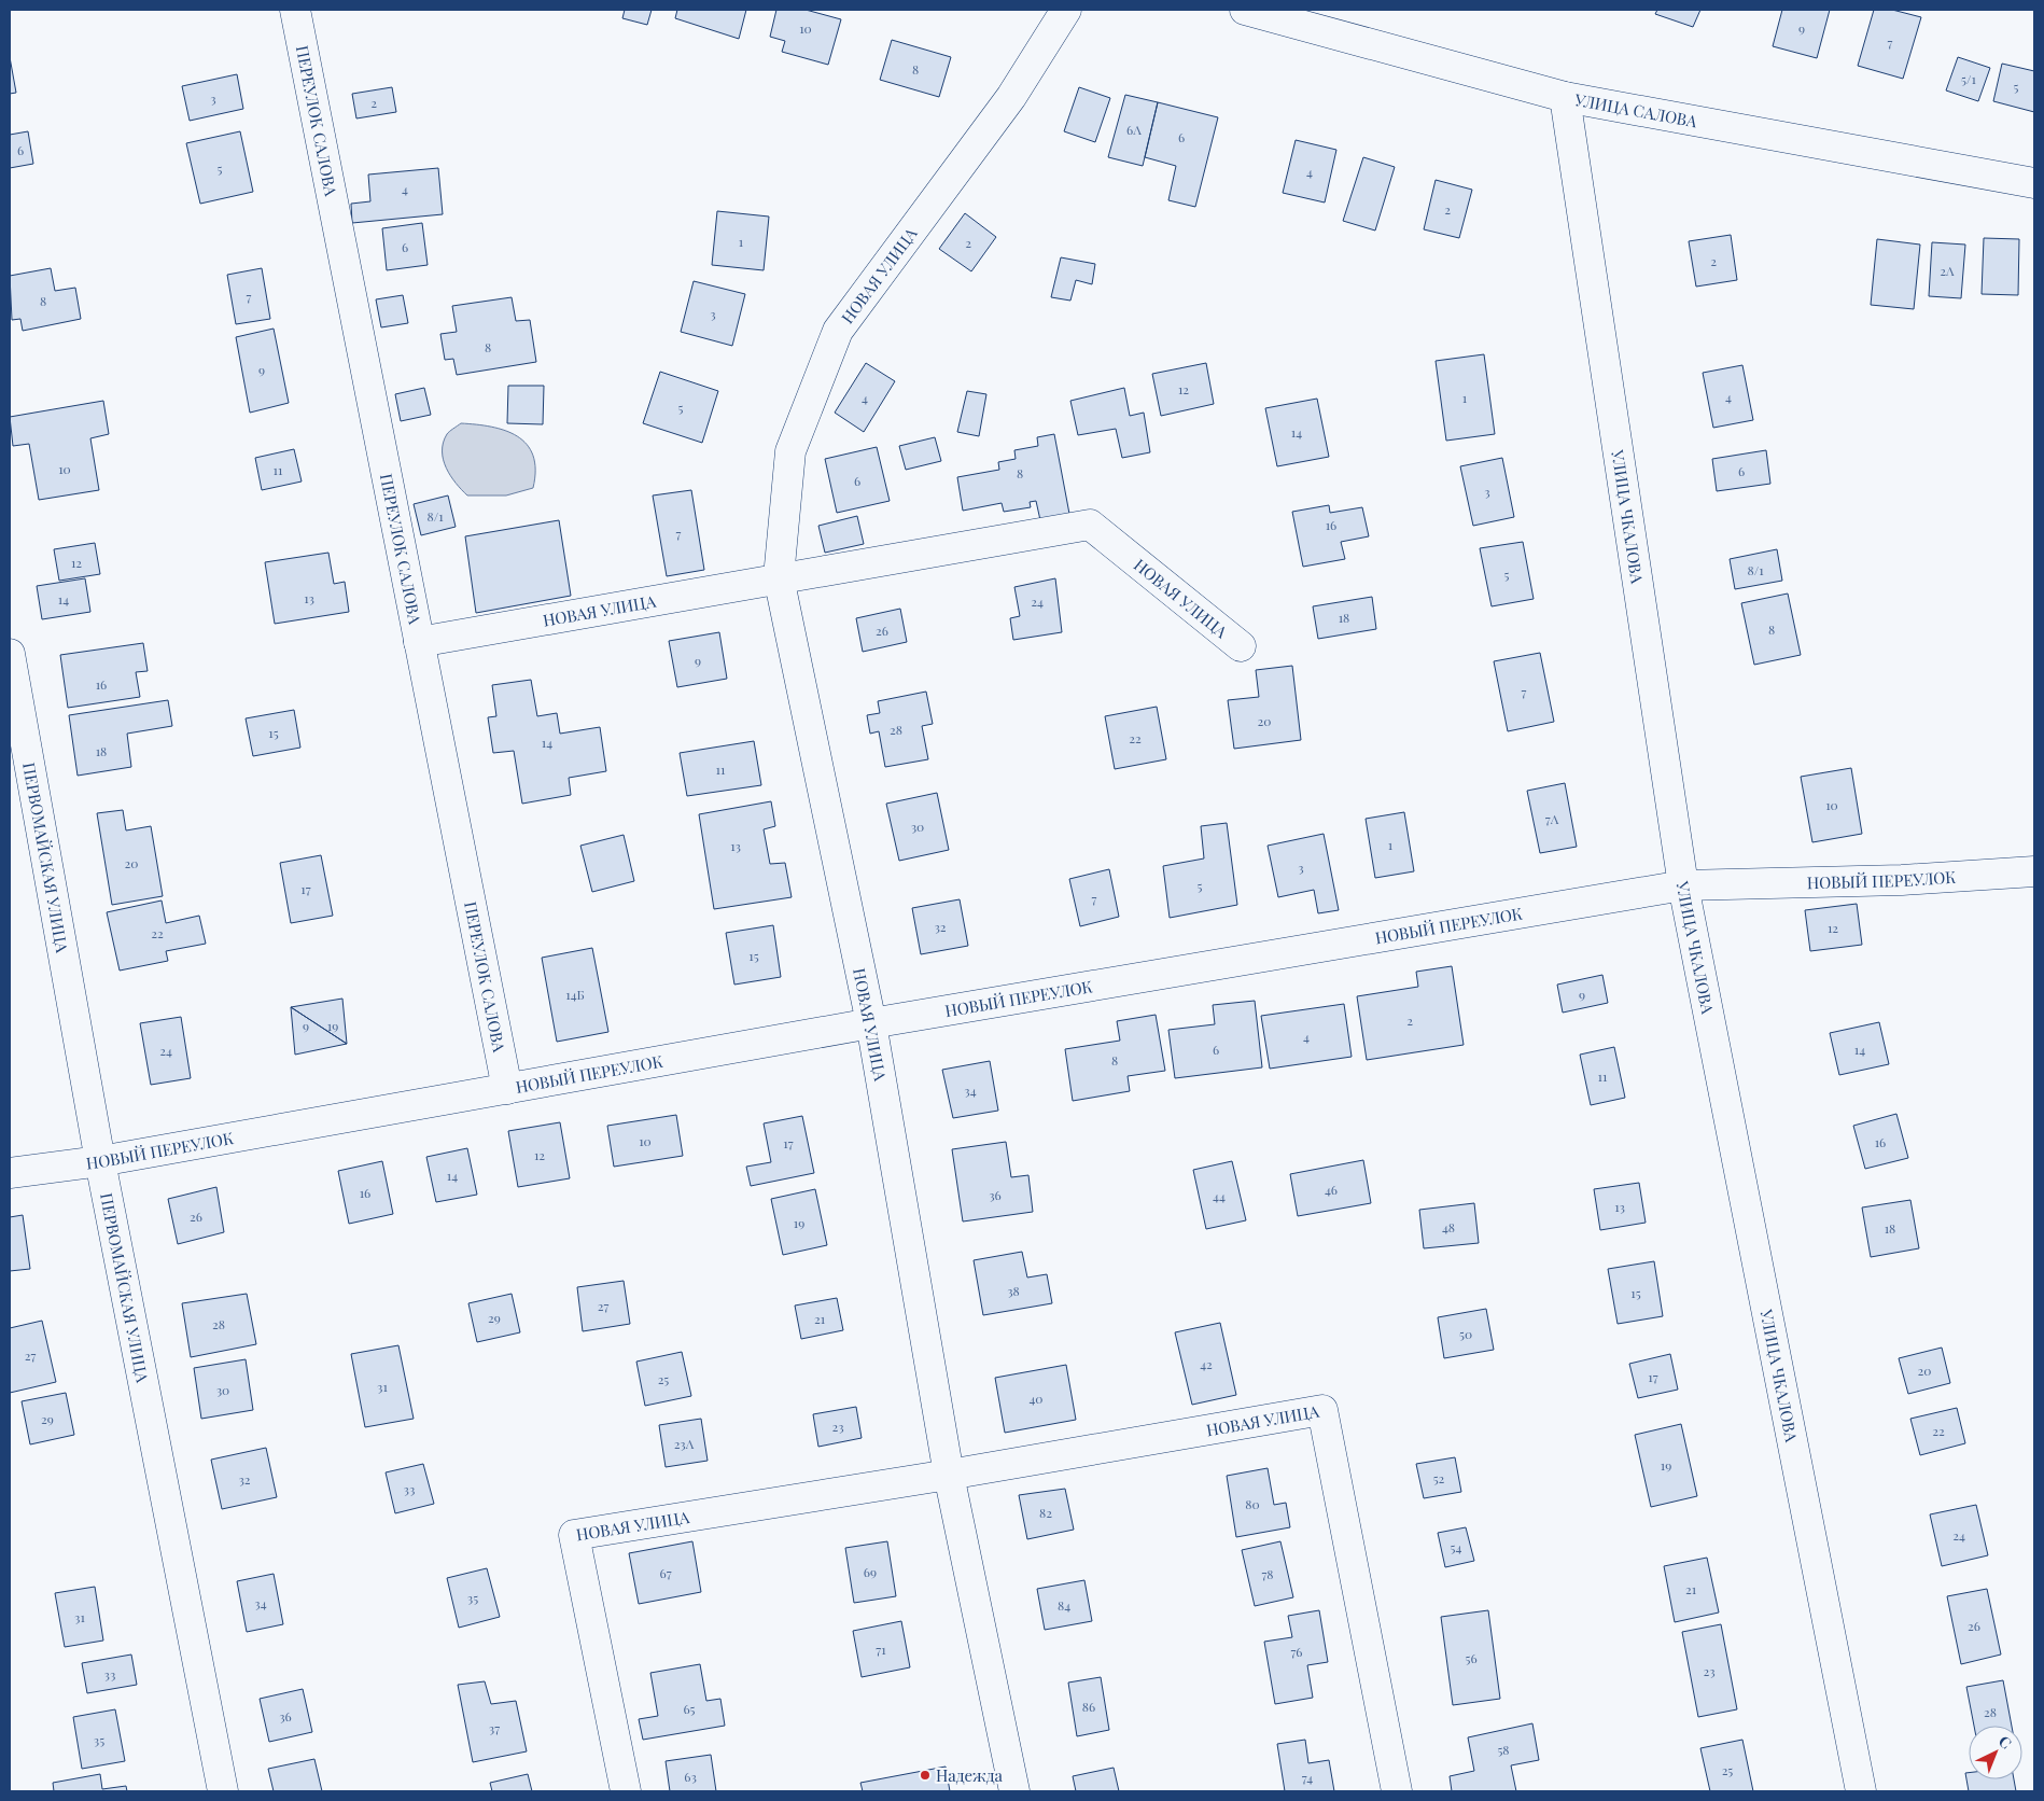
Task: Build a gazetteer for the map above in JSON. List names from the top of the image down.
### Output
{
  "streets": {
    "street": [
      "УЛИЦА САЛОВА",
      "ПЕРЕУЛОК САЛОВА",
      "НОВАЯ УЛИЦА",
      "УЛИЦА ЧКАЛОВА",
      "ПЕРВОМАЙСКАЯ УЛИЦА",
      "НОВЫЙ ПЕРЕУЛОК"
    ]
  },
  "crossings": [
    ["УЛИЦА САЛОВА", "УЛИЦА ЧКАЛОВА"],
    ["ПЕРЕУЛОК САЛОВА", "НОВАЯ УЛИЦА"],
    ["ПЕРЕУЛОК САЛОВА", "НОВЫЙ ПЕРЕУЛОК"],
    ["НОВАЯ УЛИЦА", "НОВЫЙ ПЕРЕУЛОК"],
    ["УЛИЦА ЧКАЛОВА", "НОВЫЙ ПЕРЕУЛОК"],
    ["ПЕРВОМАЙСКАЯ УЛИЦА", "НОВЫЙ ПЕРЕУЛОК"]
  ],
  "places": ["Надежда"],
  "house_numbers": [
    "10",
    "9",
    "7",
    "8",
    "5/1",
    "5",
    "3",
    "2",
    "6А",
    "6",
    "6",
    "5",
    "4",
    "4",
    "2",
    "1",
    "2",
    "6",
    "2",
    "2А",
    "7",
    "8",
    "3",
    "8",
    "9",
    "12",
    "4",
    "4",
    "1",
    "5",
    "14",
    "10",
    "11",
    "6",
    "8",
    "6",
    "3",
    "8/1",
    "16",
    "7",
    "12",
    "8/1",
    "5",
    "13",
    "14",
    "24",
    "18",
    "8",
    "26",
    "9",
    "16",
    "7",
    "20",
    "28",
    "15",
    "22",
    "14",
    "18",
    "11",
    "10",
    "7А",
    "30",
    "1",
    "13",
    "20",
    "3",
    "5",
    "17",
    "7",
    "32",
    "12",
    "22",
    "15",
    "14Б",
    "9",
    "2",
    "9",
    "19",
    "4",
    "6",
    "14",
    "24",
    "8",
    "11",
    "34",
    "10",
    "16",
    "17",
    "12",
    "14",
    "46",
    "16",
    "36",
    "44",
    "13",
    "26",
    "19",
    "48",
    "18",
    "38",
    "15",
    "27",
    "29",
    "21",
    "28",
    "50",
    "27",
    "42",
    "20",
    "17",
    "25",
    "31",
    "30",
    "40",
    "29",
    "23",
    "22",
    "23А",
    "19",
    "52",
    "32",
    "33",
    "80",
    "82",
    "24",
    "54",
    "69",
    "67",
    "78",
    "21",
    "35",
    "34",
    "84",
    "31",
    "26",
    "71",
    "76",
    "56",
    "23",
    "33",
    "86",
    "65",
    "28",
    "36",
    "37",
    "35",
    "58",
    "25",
    "63",
    "74"
  ],
  "north": "top right"
}
